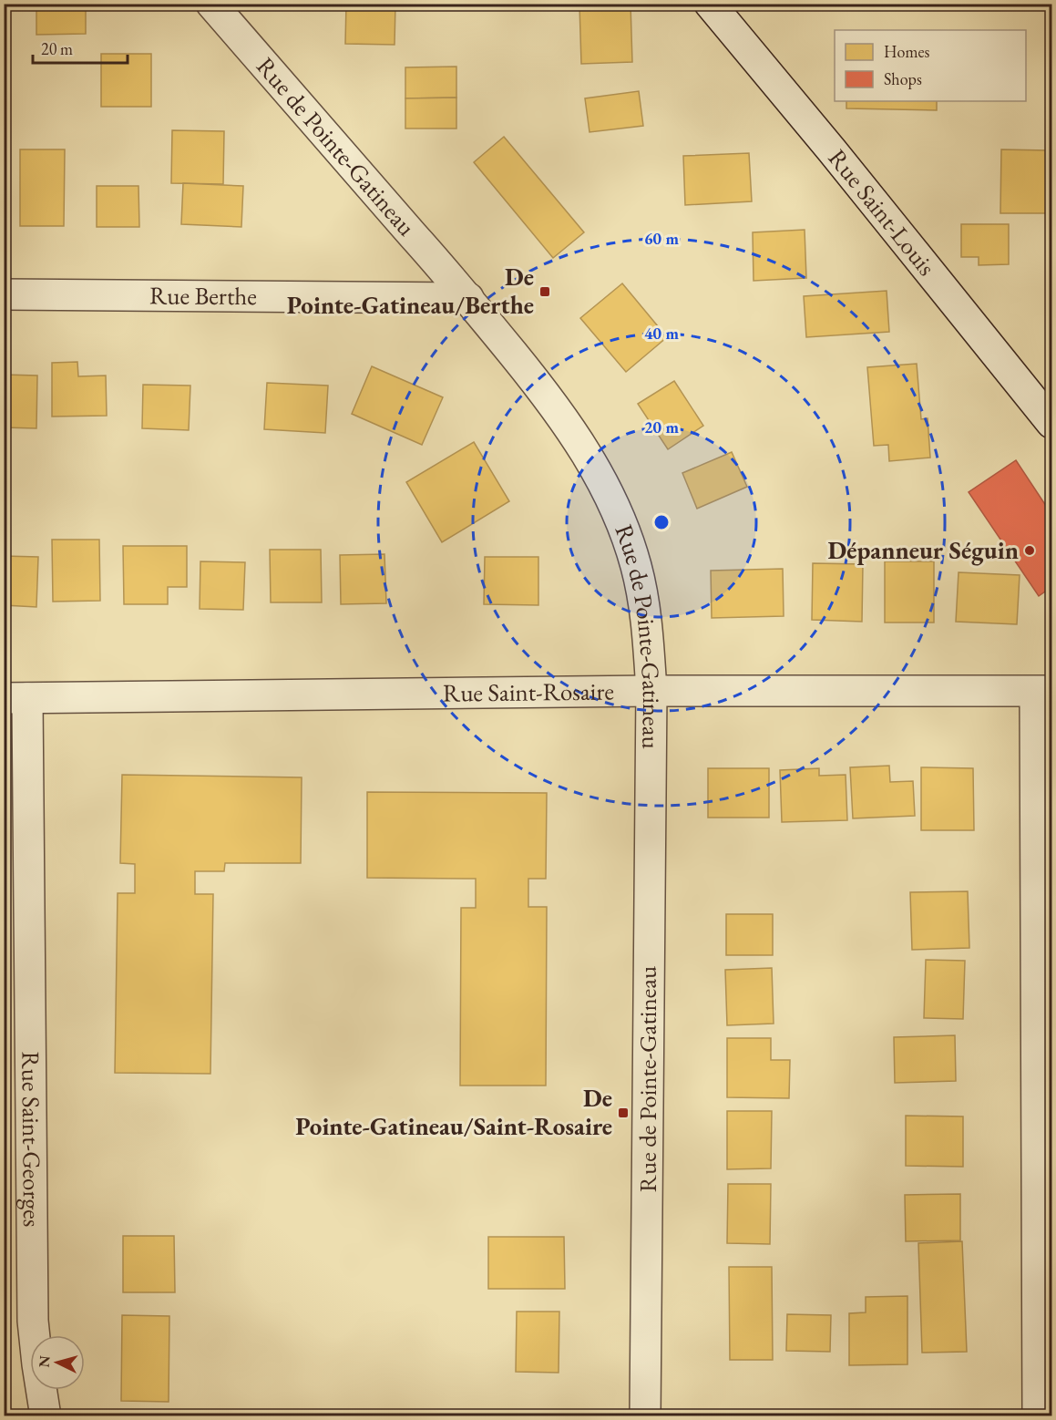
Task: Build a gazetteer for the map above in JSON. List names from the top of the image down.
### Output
{
  "streets": {
    "street": [
      "Rue de Pointe-Gatineau",
      "Rue Saint-Louis",
      "Rue Berthe",
      "Rue Saint-Rosaire",
      "Rue Saint-Georges"
    ]
  },
  "crossings": [
    ["Rue de Pointe-Gatineau", "Rue Berthe"],
    ["Rue de Pointe-Gatineau", "Rue Saint-Rosaire"],
    ["Rue Saint-Rosaire", "Rue Saint-Georges"]
  ],
  "places": {
    "transit": ["De Pointe-Gatineau/Berthe", "De Pointe-Gatineau/Saint-Rosaire"],
    "other": ["Dépanneur Séguin"]
  },
  "legend": ["Homes", "Shops"],
  "scale_bar": "20 m",
  "north": "left",
  "rings": ["60 m", "40 m", "20 m"]
}
